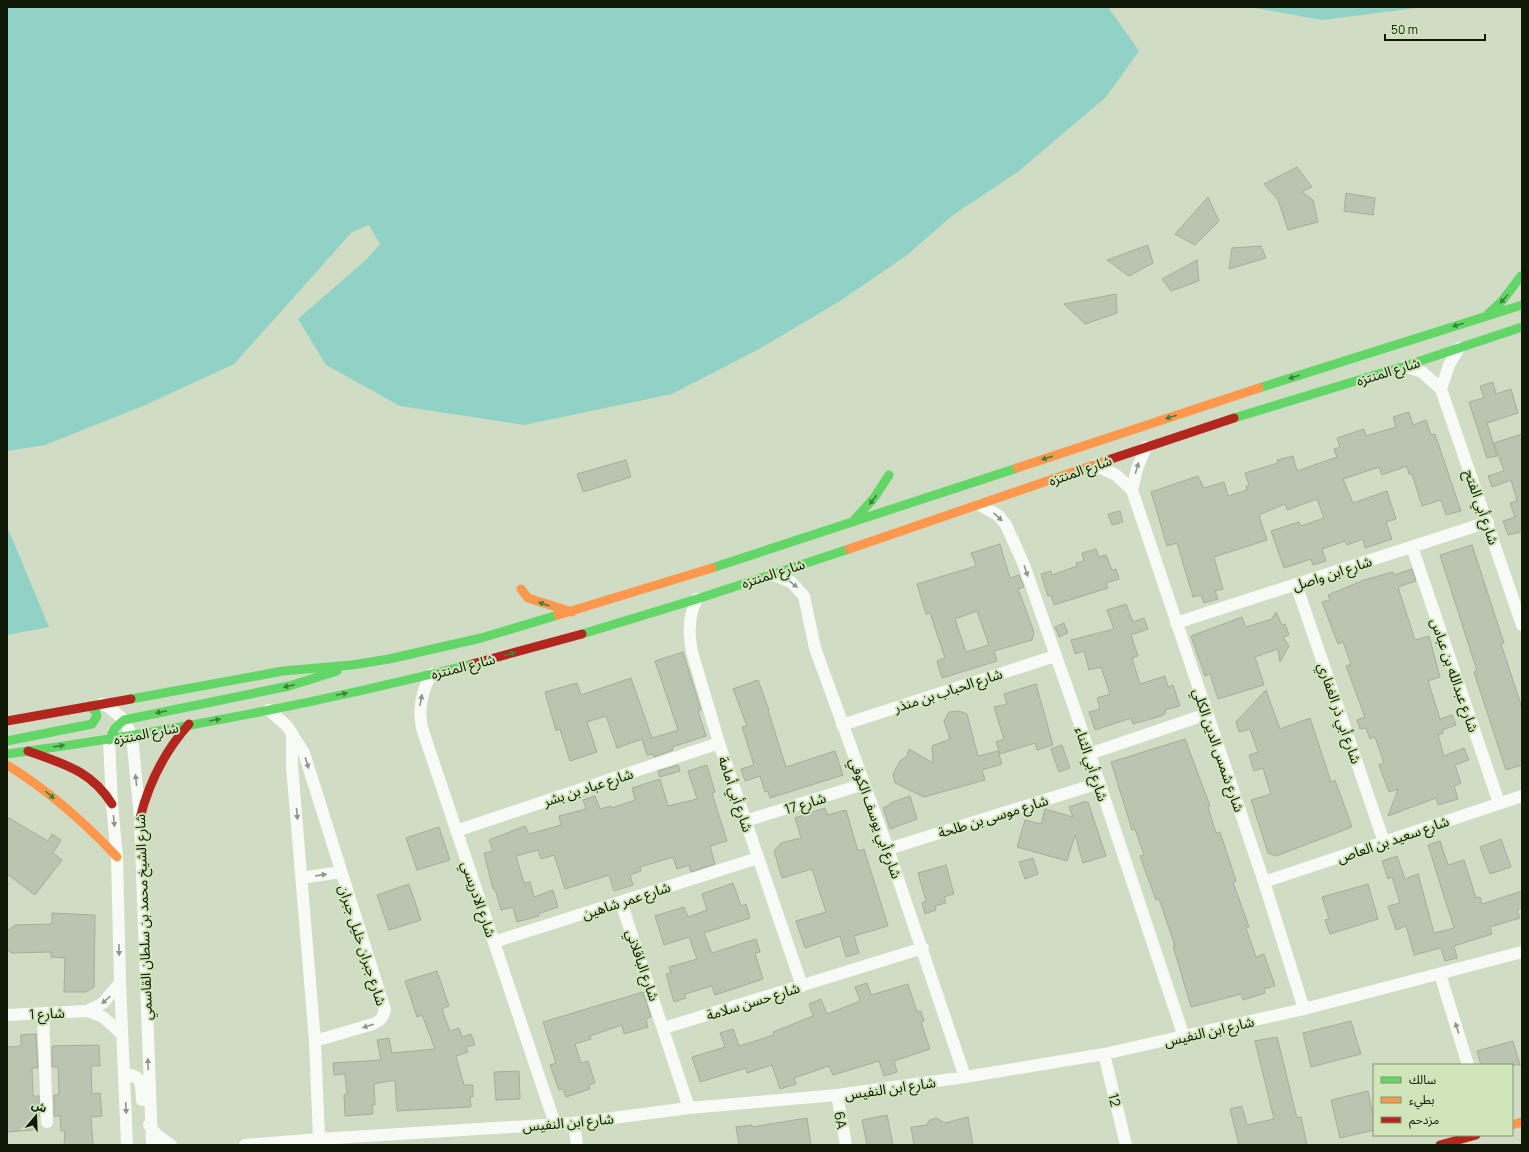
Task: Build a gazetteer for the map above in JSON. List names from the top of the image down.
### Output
{
  "streets": {
    "main road": ["شارع المنتزه"],
    "street": [
      "شارع أبي الفتح",
      "شارع ابن واصل",
      "شارع عبدالله بن عباس",
      "شارع الحباب بن منذر",
      "شارع أبي ذر الغفاري",
      "شارع شمس الدين الكلي",
      "شارع أبي الثناء",
      "شارع عباد بن بشر",
      "شارع أبي أمامة",
      "شارع 17",
      "شارع موسى بن طلحة",
      "شارع أبي يوسف الكوفي",
      "شارع سعيد بن العاص",
      "شارع الادريسي",
      "شارع عمر شاهين",
      "شارع الشيخ محمد بن سلطان القاسمي",
      "شارع جبران خليل جبران",
      "شارع الباقلاني",
      "شارع حسن سلامة",
      "شارع 1",
      "شارع ابن النفيس",
      "12",
      "6A"
    ]
  },
  "crossings": [
    ["شارع المنتزه", "شارع أبي الفتح"],
    ["شارع المنتزه", "شارع شمس الدين الكلي"],
    ["شارع المنتزه", "شارع أبي الثناء"],
    ["شارع المنتزه", "شارع أبي أمامة"],
    ["شارع المنتزه", "شارع أبي يوسف الكوفي"],
    ["شارع المنتزه", "شارع الادريسي"],
    ["شارع المنتزه", "شارع الشيخ محمد بن سلطان القاسمي"],
    ["شارع المنتزه", "شارع جبران خليل جبران"],
    ["شارع أبي الفتح", "شارع ابن واصل"],
    ["شارع ابن واصل", "شارع عبدالله بن عباس"],
    ["شارع ابن واصل", "شارع أبي ذر الغفاري"],
    ["شارع ابن واصل", "شارع شمس الدين الكلي"],
    ["شارع عبدالله بن عباس", "شارع سعيد بن العاص"],
    ["شارع الحباب بن منذر", "شارع أبي الثناء"],
    ["شارع الحباب بن منذر", "شارع أبي يوسف الكوفي"],
    ["شارع أبي ذر الغفاري", "شارع سعيد بن العاص"],
    ["شارع شمس الدين الكلي", "شارع سعيد بن العاص"],
    ["شارع شمس الدين الكلي", "شارع ابن النفيس"],
    ["شارع أبي الثناء", "شارع موسى بن طلحة"],
    ["شارع أبي الثناء", "شارع ابن النفيس"],
    ["شارع عباد بن بشر", "شارع أبي أمامة"],
    ["شارع عباد بن بشر", "شارع الادريسي"],
    ["شارع أبي أمامة", "شارع 17"],
    ["شارع أبي أمامة", "شارع عمر شاهين"],
    ["شارع أبي أمامة", "شارع حسن سلامة"],
    ["شارع 17", "شارع أبي يوسف الكوفي"],
    ["شارع موسى بن طلحة", "شارع أبي يوسف الكوفي"],
    ["شارع أبي يوسف الكوفي", "شارع حسن سلامة"],
    ["شارع أبي يوسف الكوفي", "شارع ابن النفيس"],
    ["شارع الادريسي", "شارع عمر شاهين"],
    ["شارع الادريسي", "شارع ابن النفيس"],
    ["شارع عمر شاهين", "شارع الباقلاني"],
    ["شارع الشيخ محمد بن سلطان القاسمي", "شارع 1"],
    ["شارع الباقلاني", "شارع حسن سلامة"],
    ["شارع ابن النفيس", "12"],
    ["شارع ابن النفيس", "6A"]
  ],
  "legend": ["سالك", "بطيء", "مزدحم"],
  "scale_bar": "50 m",
  "north": "top"
}
